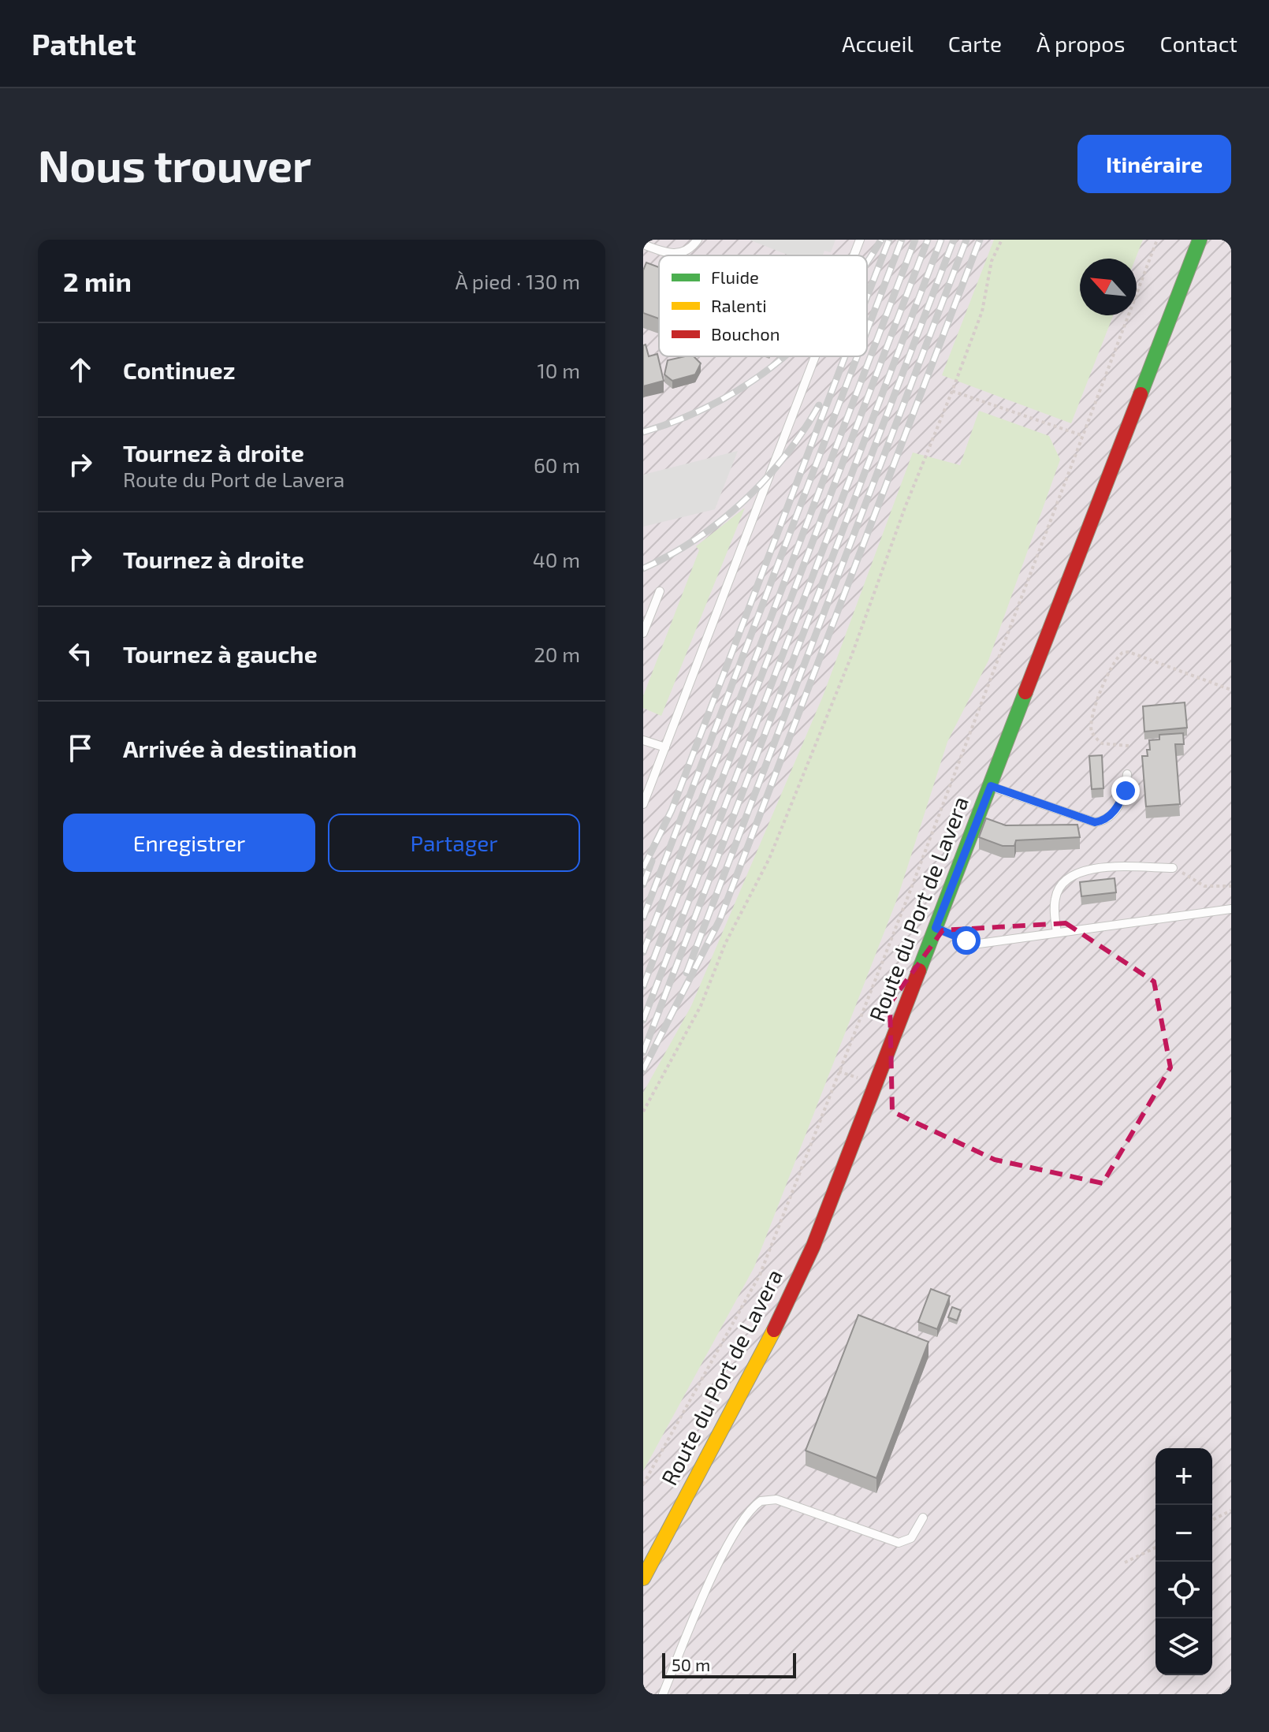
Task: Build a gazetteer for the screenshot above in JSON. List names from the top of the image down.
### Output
{
  "streets": {
    "street": ["Route du Port de Lavera"]
  },
  "legend": ["Fluide", "Ralenti", "Bouchon"],
  "scale_bar": "50 m",
  "north": "top left",
  "page": {
    "header": "Pathlet",
    "nav": [
      "Accueil",
      "Carte",
      "À propos",
      "Contact"
    ],
    "buttons": [
      "Itinéraire",
      ["Enregistrer", "Partager"]
    ],
    "title": "Nous trouver",
    "heading": ["2 min", "À pied · 130 m"],
    "list": [
      ["Continuez", "10 m"],
      ["Tournez à droite", "Route du Port de Lavera", "60 m"],
      ["Tournez à droite", "40 m"],
      ["Tournez à gauche", "20 m"],
      "Arrivée à destination"
    ],
    "map_buttons": ["+", "−"],
    "scale": "50 m"
  }
}
